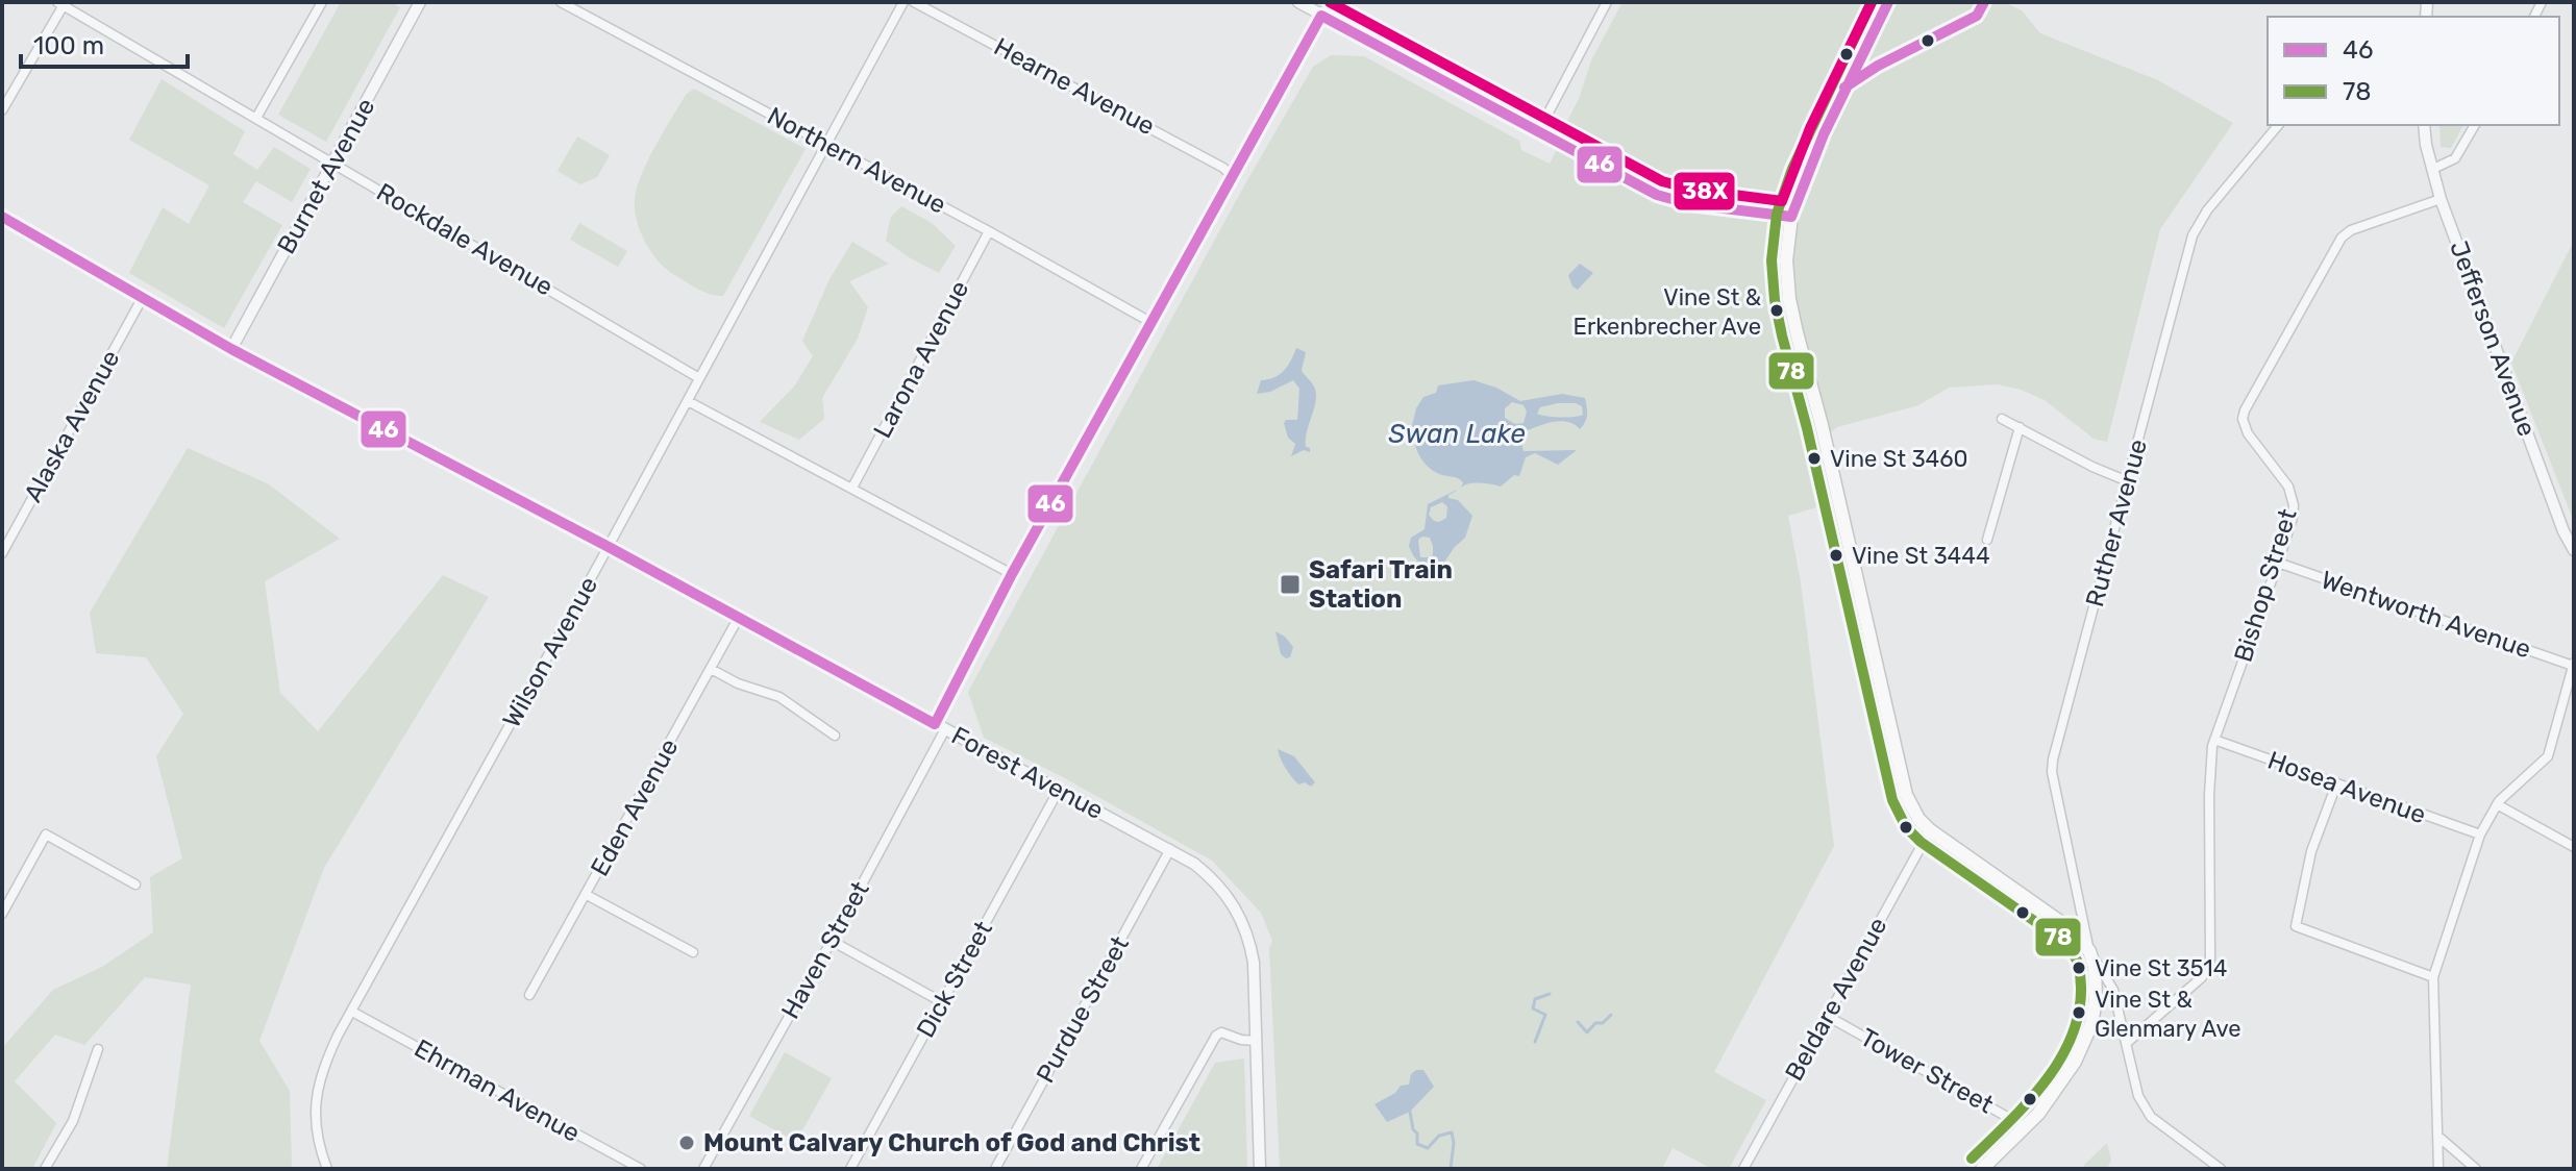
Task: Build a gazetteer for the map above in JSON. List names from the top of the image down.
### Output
{
  "streets": {
    "street": [
      "Hearne Avenue",
      "Northern Avenue",
      "Burnet Avenue",
      "Rockdale Avenue",
      "Jefferson Avenue",
      "Larona Avenue",
      "Alaska Avenue",
      "Ruther Avenue",
      "Bishop Street",
      "Wentworth Avenue",
      "Wilson Avenue",
      "Forest Avenue",
      "Hosea Avenue",
      "Eden Avenue",
      "Haven Street",
      "Dick Street",
      "Beldare Avenue",
      "Purdue Street",
      "Tower Street",
      "Ehrman Avenue"
    ]
  },
  "crossings": [
    ["Hearne Avenue", "Haven Street"],
    ["Northern Avenue", "Larona Avenue"],
    ["Northern Avenue", "Wilson Avenue"],
    ["Northern Avenue", "Haven Street"],
    ["Burnet Avenue", "Rockdale Avenue"],
    ["Burnet Avenue", "Forest Avenue"],
    ["Rockdale Avenue", "Wilson Avenue"],
    ["Jefferson Avenue", "Bishop Street"],
    ["Alaska Avenue", "Forest Avenue"],
    ["Ruther Avenue", "Bishop Street"],
    ["Bishop Street", "Wentworth Avenue"],
    ["Bishop Street", "Hosea Avenue"],
    ["Wilson Avenue", "Forest Avenue"],
    ["Wilson Avenue", "Ehrman Avenue"],
    ["Forest Avenue", "Eden Avenue"],
    ["Forest Avenue", "Haven Street"],
    ["Forest Avenue", "Dick Street"],
    ["Forest Avenue", "Purdue Street"],
    ["Beldare Avenue", "Tower Street"]
  ],
  "water": ["Swan Lake"],
  "places": {
    "other": [
      "Vine St & Erkenbrecher Ave",
      "Vine St 3460",
      "Vine St 3444",
      "Vine St 3514",
      "Vine St & Glenmary Ave",
      "Mount Calvary Church of God and Christ"
    ],
    "transit": ["Safari Train Station"]
  },
  "lines": ["transit line 46", "transit line 78", "transit line 38X"],
  "legend": ["46", "78"],
  "scale_bar": "100 m"
}
